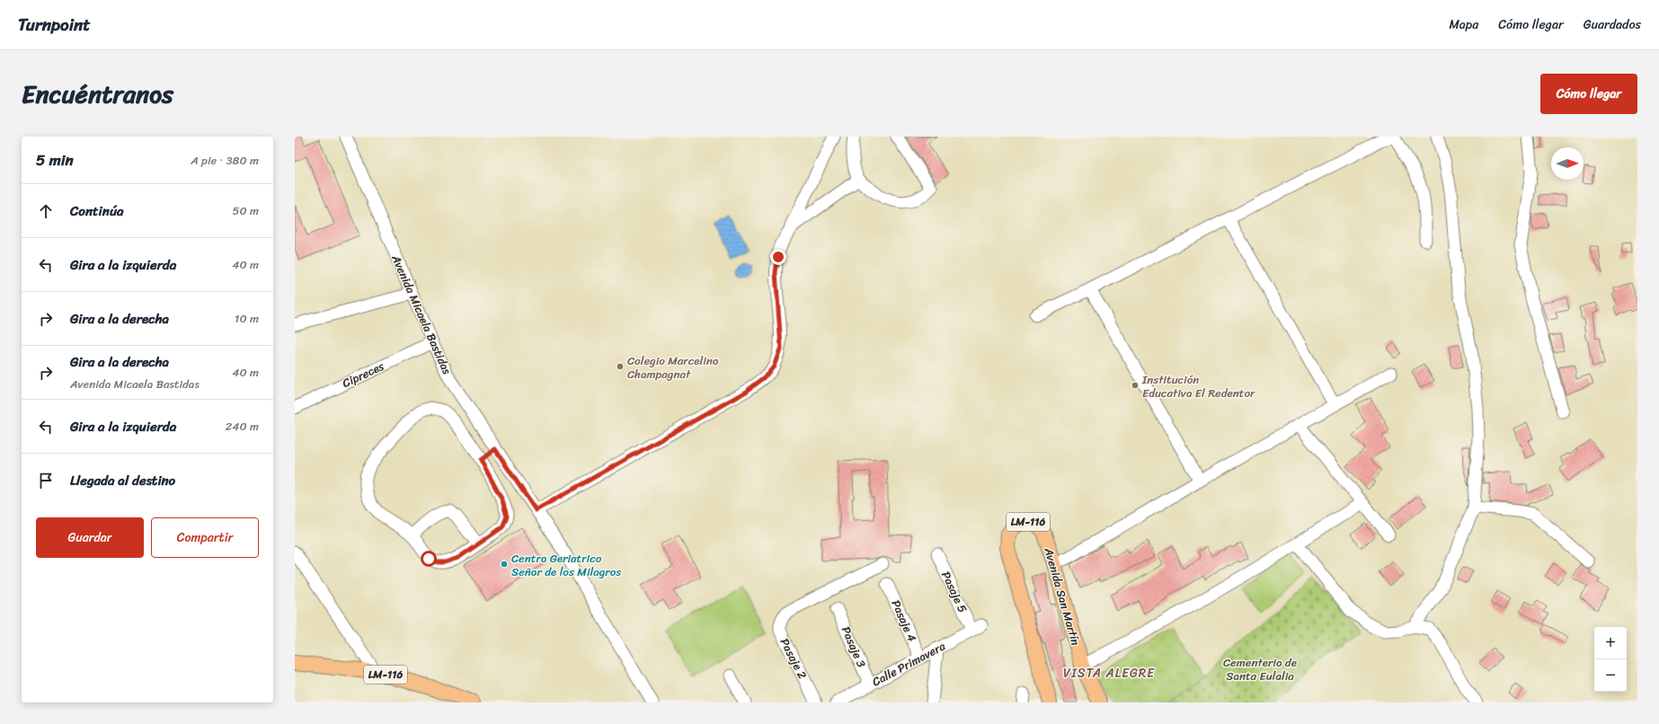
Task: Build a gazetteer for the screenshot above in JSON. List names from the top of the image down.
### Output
{
  "streets": {
    "main road": ["LM-116", "Avenida San Martín"],
    "street": [
      "Avenida Micaela Bastidas",
      "Cipreces",
      "Pasaje 5",
      "Pasaje 4",
      "Pasaje 3",
      "Pasaje 2",
      "Calle Primavera"
    ]
  },
  "crossings": [
    ["Avenida Micaela Bastidas", "Cipreces"],
    ["Pasaje 5", "Calle Primavera"],
    ["Pasaje 4", "Calle Primavera"],
    ["Pasaje 3", "Calle Primavera"]
  ],
  "districts": ["VISTA ALEGRE"],
  "parks": ["Cementerio de Santa Eulalia"],
  "places": ["Colegio Marcelino Champagnat", "Institución Educativa El Redentor", "Centro Geriatrico Señor de los Milagros"],
  "north": "right",
  "page": {
    "header": "Turnpoint",
    "nav": ["Mapa", "Cómo llegar", "Guardados"],
    "title": "Encuéntranos",
    "buttons": [
      "Cómo llegar",
      ["Guardar", "Compartir"]
    ],
    "heading": ["5 min", "A pie · 380 m"],
    "list": [
      ["Continúa", "50 m"],
      ["Gira a la izquierda", "40 m"],
      ["Gira a la derecha", "10 m"],
      ["Gira a la derecha", "Avenida Micaela Bastidas", "40 m"],
      ["Gira a la izquierda", "240 m"],
      "Llegada al destino"
    ],
    "map_buttons": ["+", "−"]
  }
}
